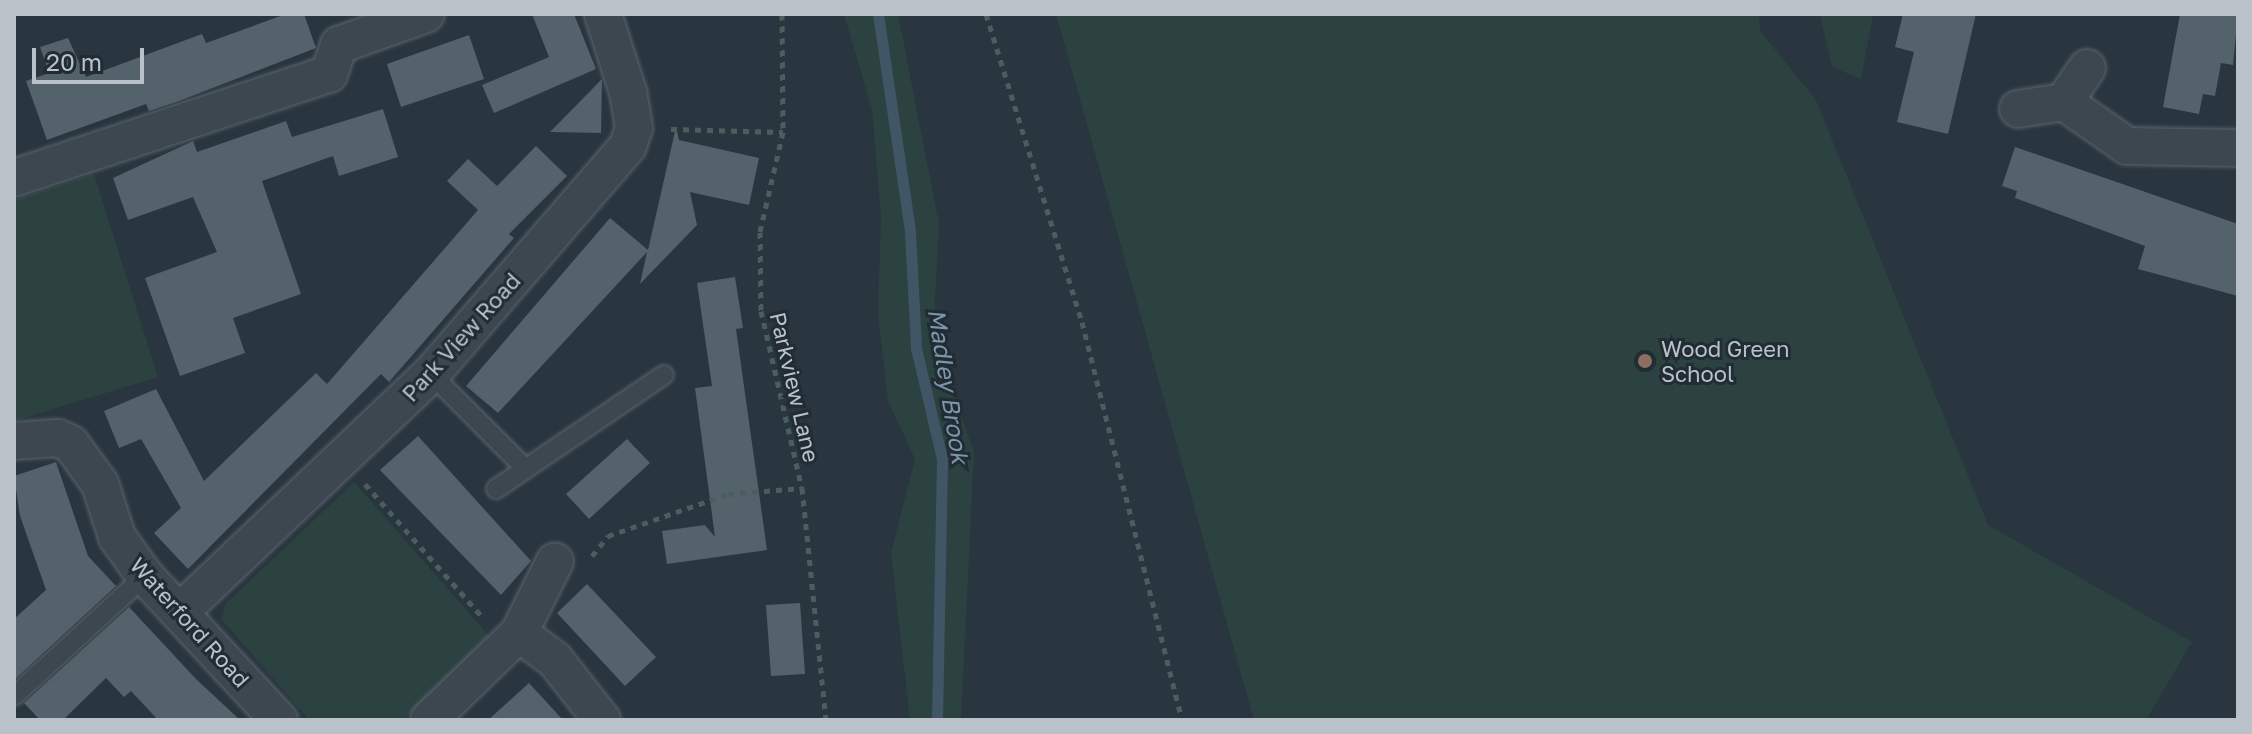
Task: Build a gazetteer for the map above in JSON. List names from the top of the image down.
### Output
{
  "streets": {
    "street": ["Park View Road", "Waterford Road"],
    "path": ["Parkview Lane"]
  },
  "crossings": [
    ["Park View Road", "Waterford Road"]
  ],
  "water": ["Madley Brook"],
  "places": ["Wood Green School"],
  "scale_bar": "20 m"
}
